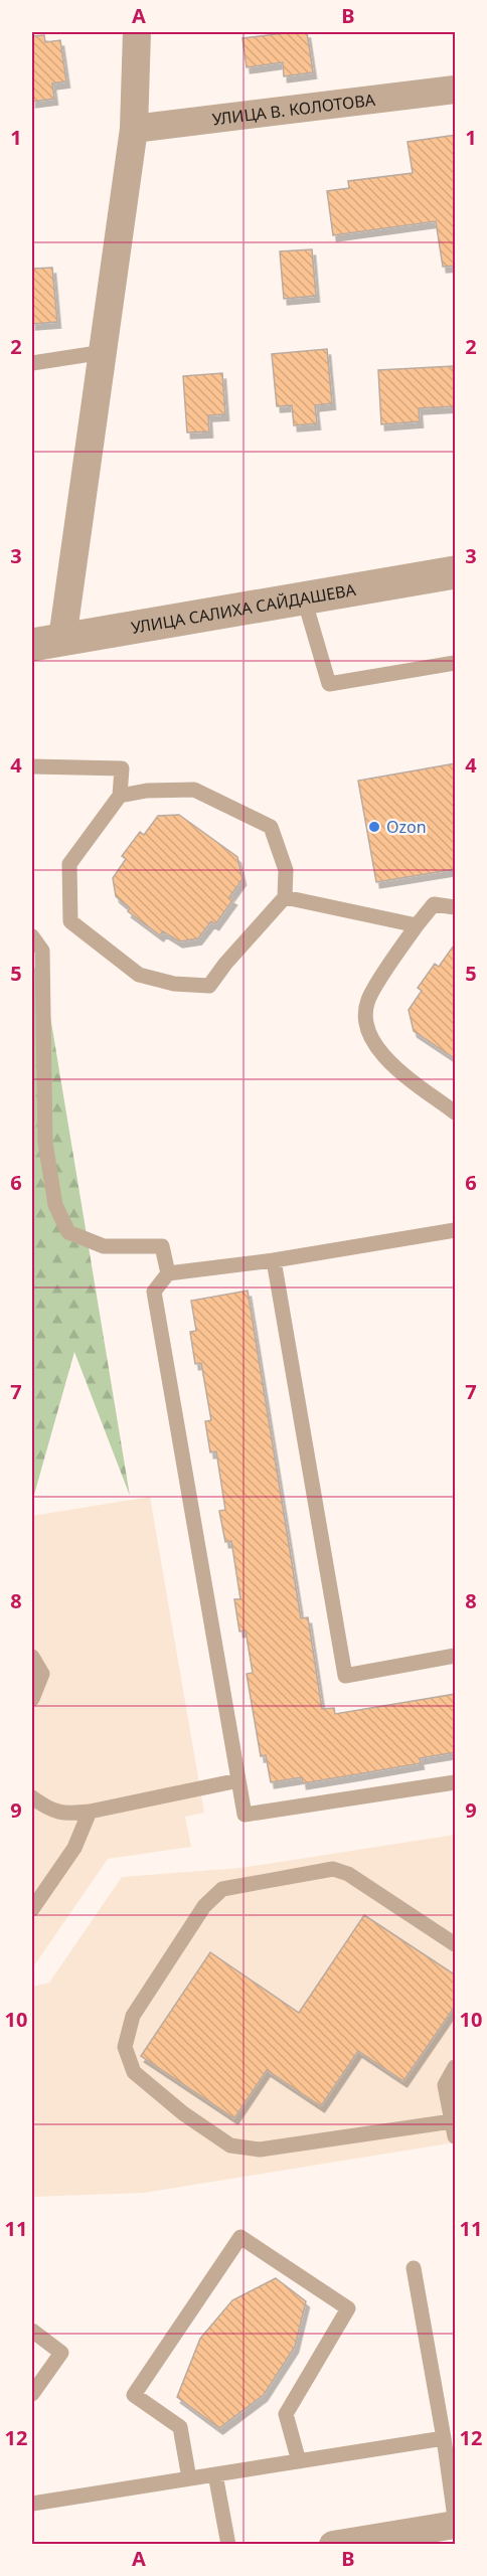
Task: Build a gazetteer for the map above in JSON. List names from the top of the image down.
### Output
{
  "streets": {
    "street": ["УЛИЦА В. КОЛОТОВА", "УЛИЦА САЛИХА САЙДАШЕВА"]
  },
  "places": ["Ozon"],
  "grid": {
    "columns": ["A", "B"],
    "rows": [
      "1",
      "2",
      "3",
      "4",
      "5",
      "6",
      "7",
      "8",
      "9",
      "10",
      "11",
      "12"
    ]
  }
}
